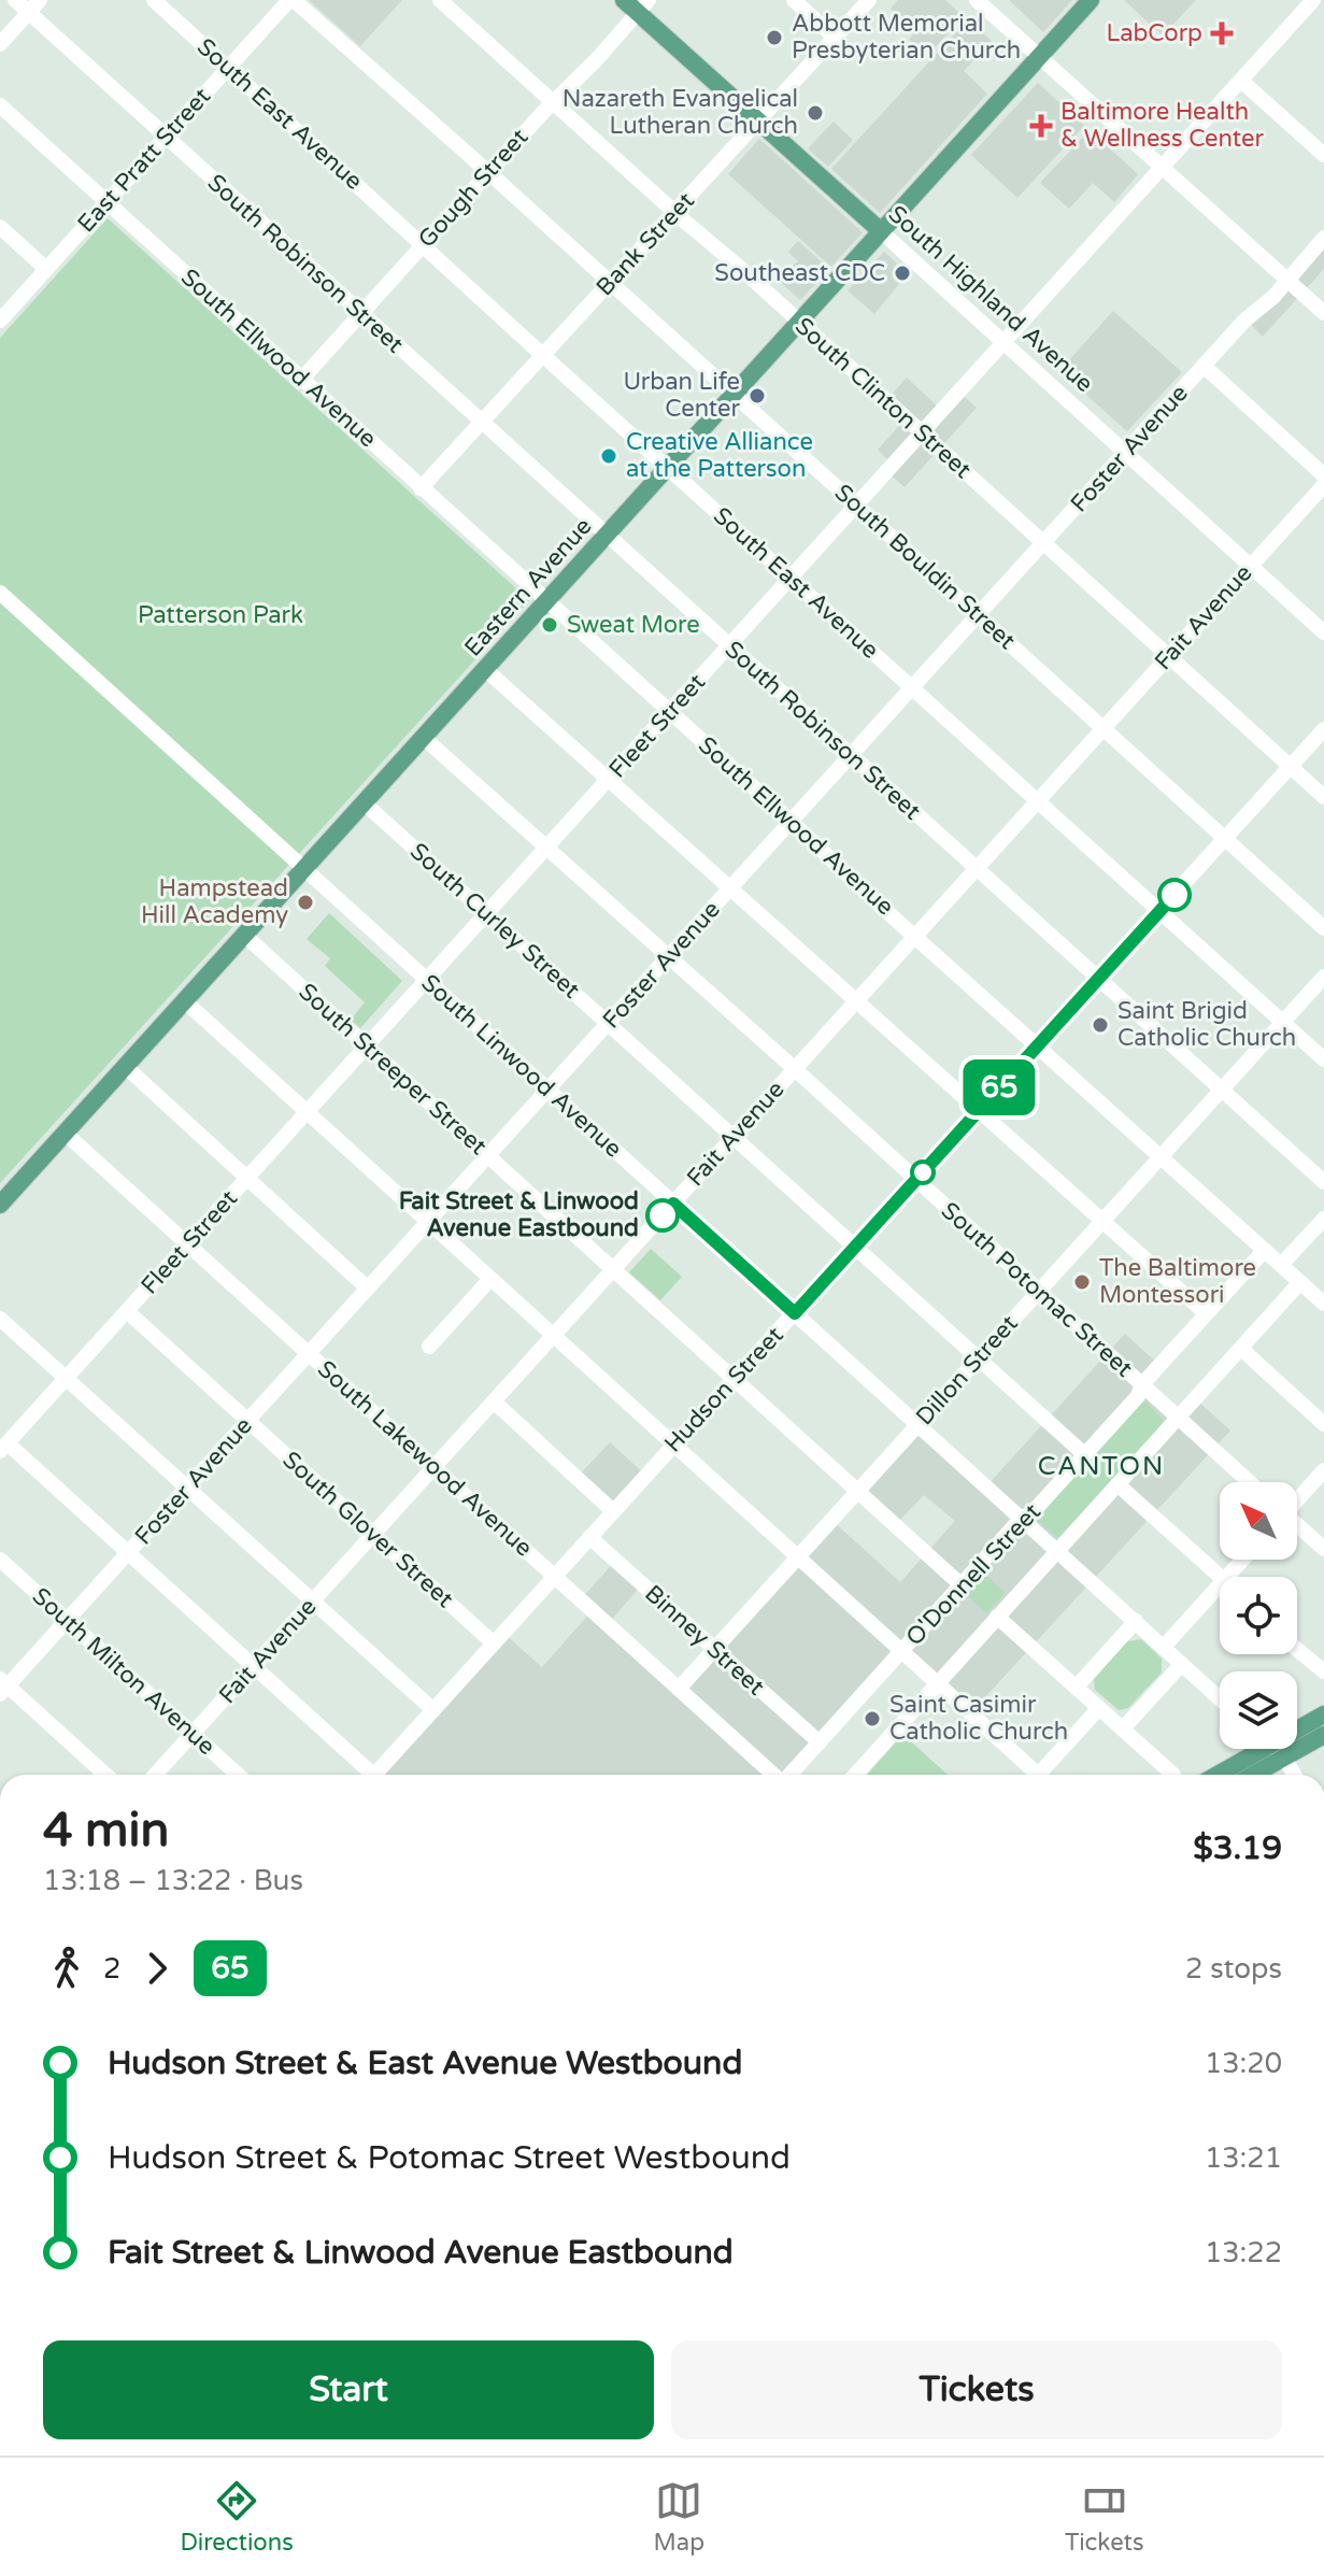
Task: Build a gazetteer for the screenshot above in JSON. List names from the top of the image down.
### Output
{
  "streets": {
    "main road": ["South Highland Avenue", "Eastern Avenue"],
    "street": [
      "South East Avenue",
      "East Pratt Street",
      "Gough Street",
      "Bank Street",
      "South Robinson Street",
      "South Ellwood Avenue",
      "South Clinton Street",
      "Foster Avenue",
      "South Bouldin Street",
      "Fait Avenue",
      "Fleet Street",
      "South Curley Street",
      "South Linwood Avenue",
      "South Streeper Street",
      "South Potomac Street",
      "Dillon Street",
      "Hudson Street",
      "South Lakewood Avenue",
      "South Glover Street",
      "O'Donnell Street",
      "Binney Street",
      "South Milton Avenue"
    ]
  },
  "crossings": [
    ["South East Avenue", "East Pratt Street"],
    ["South East Avenue", "Gough Street"],
    ["South East Avenue", "Bank Street"],
    ["South East Avenue", "Foster Avenue"],
    ["South East Avenue", "Eastern Avenue"],
    ["South East Avenue", "Fait Avenue"],
    ["South East Avenue", "Fleet Street"],
    ["South East Avenue", "Dillon Street"],
    ["South East Avenue", "Hudson Street"],
    ["East Pratt Street", "South Robinson Street"],
    ["East Pratt Street", "South Ellwood Avenue"],
    ["East Pratt Street", "South Bouldin Street"],
    ["Gough Street", "South Robinson Street"],
    ["Gough Street", "South Highland Avenue"],
    ["Gough Street", "South Ellwood Avenue"],
    ["Gough Street", "South Clinton Street"],
    ["Gough Street", "South Bouldin Street"],
    ["Bank Street", "South Robinson Street"],
    ["Bank Street", "South Highland Avenue"],
    ["Bank Street", "South Ellwood Avenue"],
    ["Bank Street", "South Clinton Street"],
    ["Bank Street", "South Bouldin Street"],
    ["South Robinson Street", "Foster Avenue"],
    ["South Robinson Street", "Eastern Avenue"],
    ["South Robinson Street", "Fait Avenue"],
    ["South Robinson Street", "Fleet Street"],
    ["South Robinson Street", "Dillon Street"],
    ["South Robinson Street", "Hudson Street"],
    ["South Highland Avenue", "Foster Avenue"],
    ["South Highland Avenue", "Eastern Avenue"],
    ["South Highland Avenue", "Fait Avenue"],
    ["South Highland Avenue", "Fleet Street"],
    ["South Ellwood Avenue", "Foster Avenue"],
    ["South Ellwood Avenue", "Eastern Avenue"],
    ["South Ellwood Avenue", "Fait Avenue"],
    ["South Ellwood Avenue", "Fleet Street"],
    ["South Ellwood Avenue", "Dillon Street"],
    ["South Ellwood Avenue", "Hudson Street"],
    ["South Ellwood Avenue", "O'Donnell Street"],
    ["South Clinton Street", "Foster Avenue"],
    ["South Clinton Street", "Eastern Avenue"],
    ["South Clinton Street", "Fait Avenue"],
    ["South Clinton Street", "Fleet Street"],
    ["South Clinton Street", "Hudson Street"],
    ["Foster Avenue", "South Bouldin Street"],
    ["Foster Avenue", "South Curley Street"],
    ["Foster Avenue", "South Linwood Avenue"],
    ["Foster Avenue", "South Streeper Street"],
    ["Foster Avenue", "South Potomac Street"],
    ["Foster Avenue", "South Lakewood Avenue"],
    ["Foster Avenue", "South Glover Street"],
    ["Foster Avenue", "South Milton Avenue"],
    ["South Bouldin Street", "Eastern Avenue"],
    ["South Bouldin Street", "Fait Avenue"],
    ["South Bouldin Street", "Fleet Street"],
    ["South Bouldin Street", "Hudson Street"],
    ["Eastern Avenue", "South Curley Street"],
    ["Eastern Avenue", "South Linwood Avenue"],
    ["Eastern Avenue", "South Streeper Street"],
    ["Eastern Avenue", "South Potomac Street"],
    ["Eastern Avenue", "South Lakewood Avenue"],
    ["Fait Avenue", "South Curley Street"],
    ["Fait Avenue", "South Linwood Avenue"],
    ["Fait Avenue", "South Streeper Street"],
    ["Fait Avenue", "South Potomac Street"],
    ["Fait Avenue", "South Lakewood Avenue"],
    ["Fait Avenue", "South Glover Street"],
    ["Fait Avenue", "South Milton Avenue"],
    ["Fleet Street", "South Curley Street"],
    ["Fleet Street", "South Linwood Avenue"],
    ["Fleet Street", "South Streeper Street"],
    ["Fleet Street", "South Potomac Street"],
    ["Fleet Street", "South Lakewood Avenue"],
    ["Fleet Street", "South Glover Street"],
    ["South Curley Street", "Dillon Street"],
    ["South Curley Street", "Hudson Street"],
    ["South Curley Street", "O'Donnell Street"],
    ["South Linwood Avenue", "Dillon Street"],
    ["South Linwood Avenue", "Hudson Street"],
    ["South Linwood Avenue", "O'Donnell Street"],
    ["South Streeper Street", "Dillon Street"],
    ["South Streeper Street", "Hudson Street"],
    ["South Streeper Street", "O'Donnell Street"],
    ["South Potomac Street", "Dillon Street"],
    ["South Potomac Street", "Hudson Street"],
    ["South Potomac Street", "O'Donnell Street"],
    ["Dillon Street", "South Lakewood Avenue"],
    ["Dillon Street", "Binney Street"],
    ["Hudson Street", "South Lakewood Avenue"],
    ["Hudson Street", "South Glover Street"],
    ["Hudson Street", "Binney Street"],
    ["O'Donnell Street", "Binney Street"]
  ],
  "districts": ["CANTON"],
  "parks": ["Patterson Park"],
  "places": {
    "health": ["LabCorp", "Baltimore Health & Wellness Center"],
    "other": [
      "Abbott Memorial Presbyterian Church",
      "Nazareth Evangelical Lutheran Church",
      "Southeast CDC",
      "Urban Life Center",
      "Creative Alliance at the Patterson",
      "Sweat More",
      "Hampstead Hill Academy",
      "Saint Brigid Catholic Church",
      "Fait Street & Linwood Avenue Eastbound",
      "The Baltimore Montessori",
      "Saint Casimir Catholic Church"
    ]
  },
  "lines": ["bus line 65"],
  "north": "top left",
  "page": {
    "on_map": "65",
    "heading": ["4 min", "13:18 – 13:22 · Bus", "$3.19"],
    "legs": ["2", "65", "2 stops"],
    "list": [
      {
        "name": "Hudson Street & East Avenue Westbound",
        "value": "13:20"
      },
      {
        "name": "Hudson Street & Potomac Street Westbound",
        "value": "13:21"
      },
      {
        "name": "Fait Street & Linwood Avenue Eastbound",
        "value": "13:22"
      }
    ],
    "buttons": ["Start", "Tickets"],
    "tabs": ["Directions", "Map", "Tickets"]
  }
}
